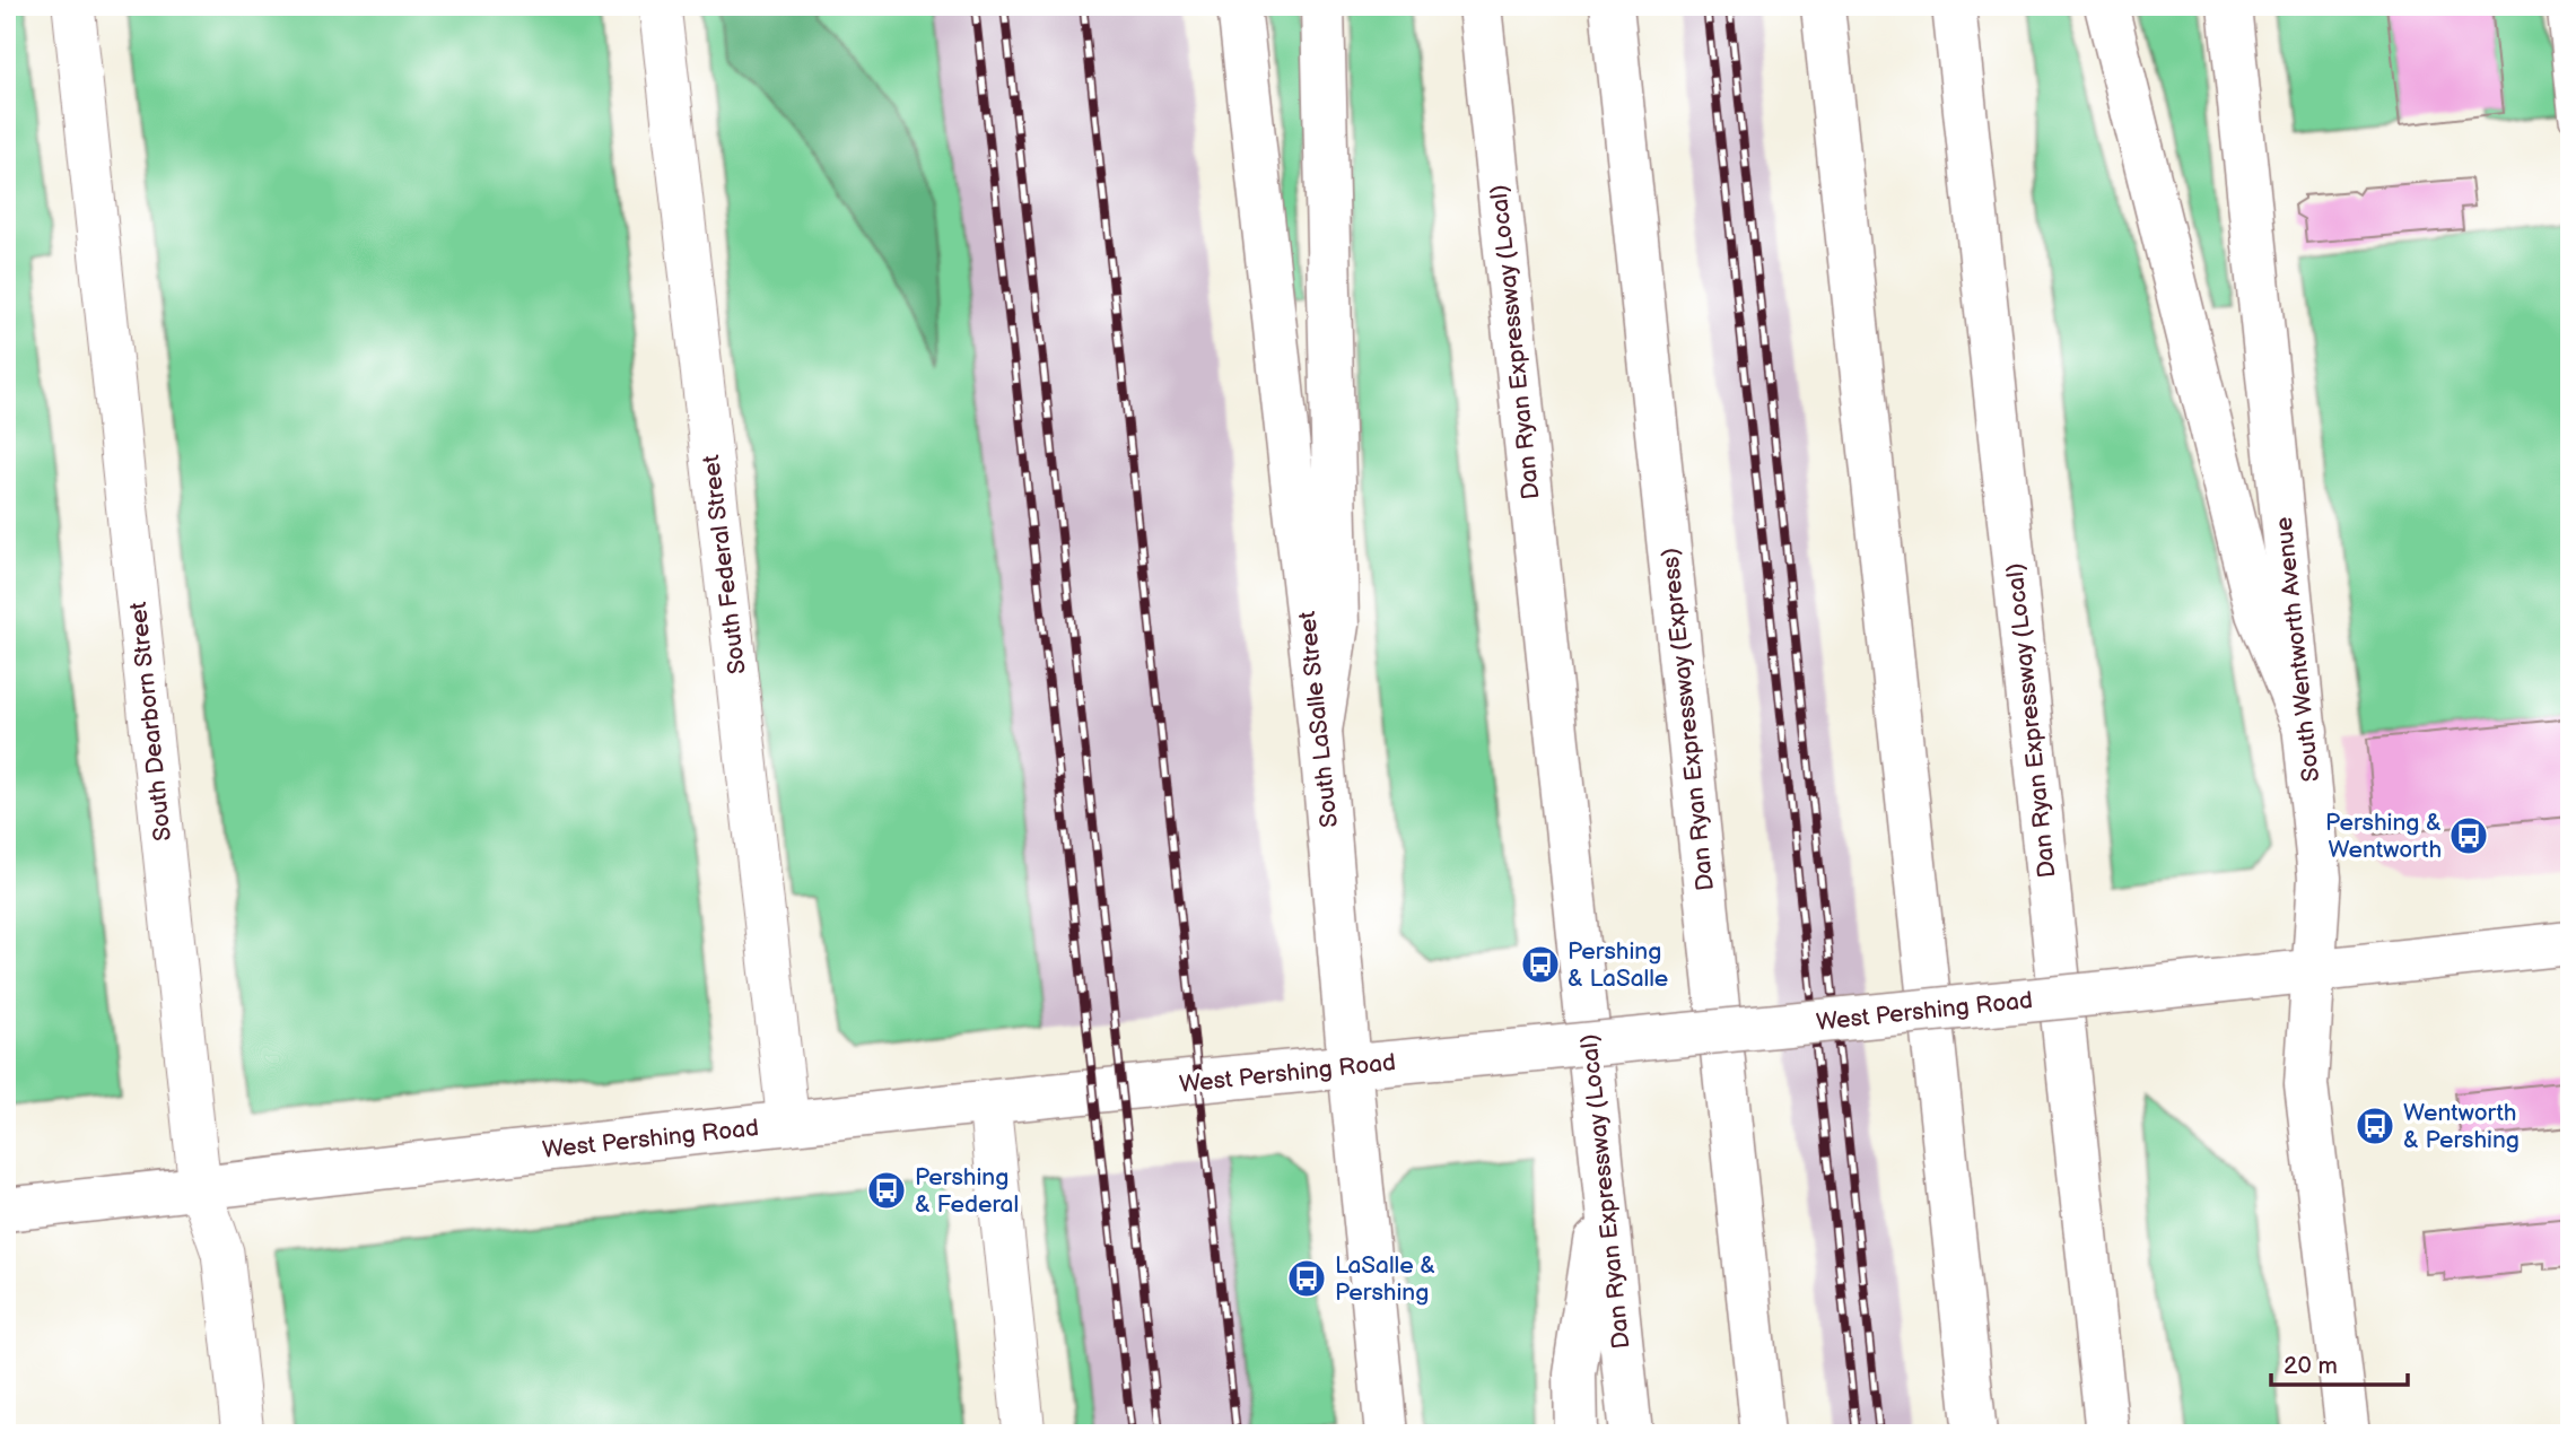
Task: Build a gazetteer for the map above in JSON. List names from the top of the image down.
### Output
{
  "streets": {
    "main road": [
      "Dan Ryan Expressway (Local)",
      "South Wentworth Avenue",
      "South LaSalle Street",
      "Dan Ryan Expressway (Express)",
      "West Pershing Road"
    ],
    "street": ["South Federal Street", "South Dearborn Street"]
  },
  "crossings": [
    ["South Federal Street", "West Pershing Road"],
    ["South Wentworth Avenue", "West Pershing Road"],
    ["South LaSalle Street", "West Pershing Road"],
    ["South Dearborn Street", "West Pershing Road"]
  ],
  "places": {
    "bus stop": [
      "Pershing & Wentworth",
      "Pershing & LaSalle",
      "Wentworth & Pershing",
      "Pershing & Federal",
      "LaSalle & Pershing"
    ]
  },
  "scale_bar": "20 m"
}
